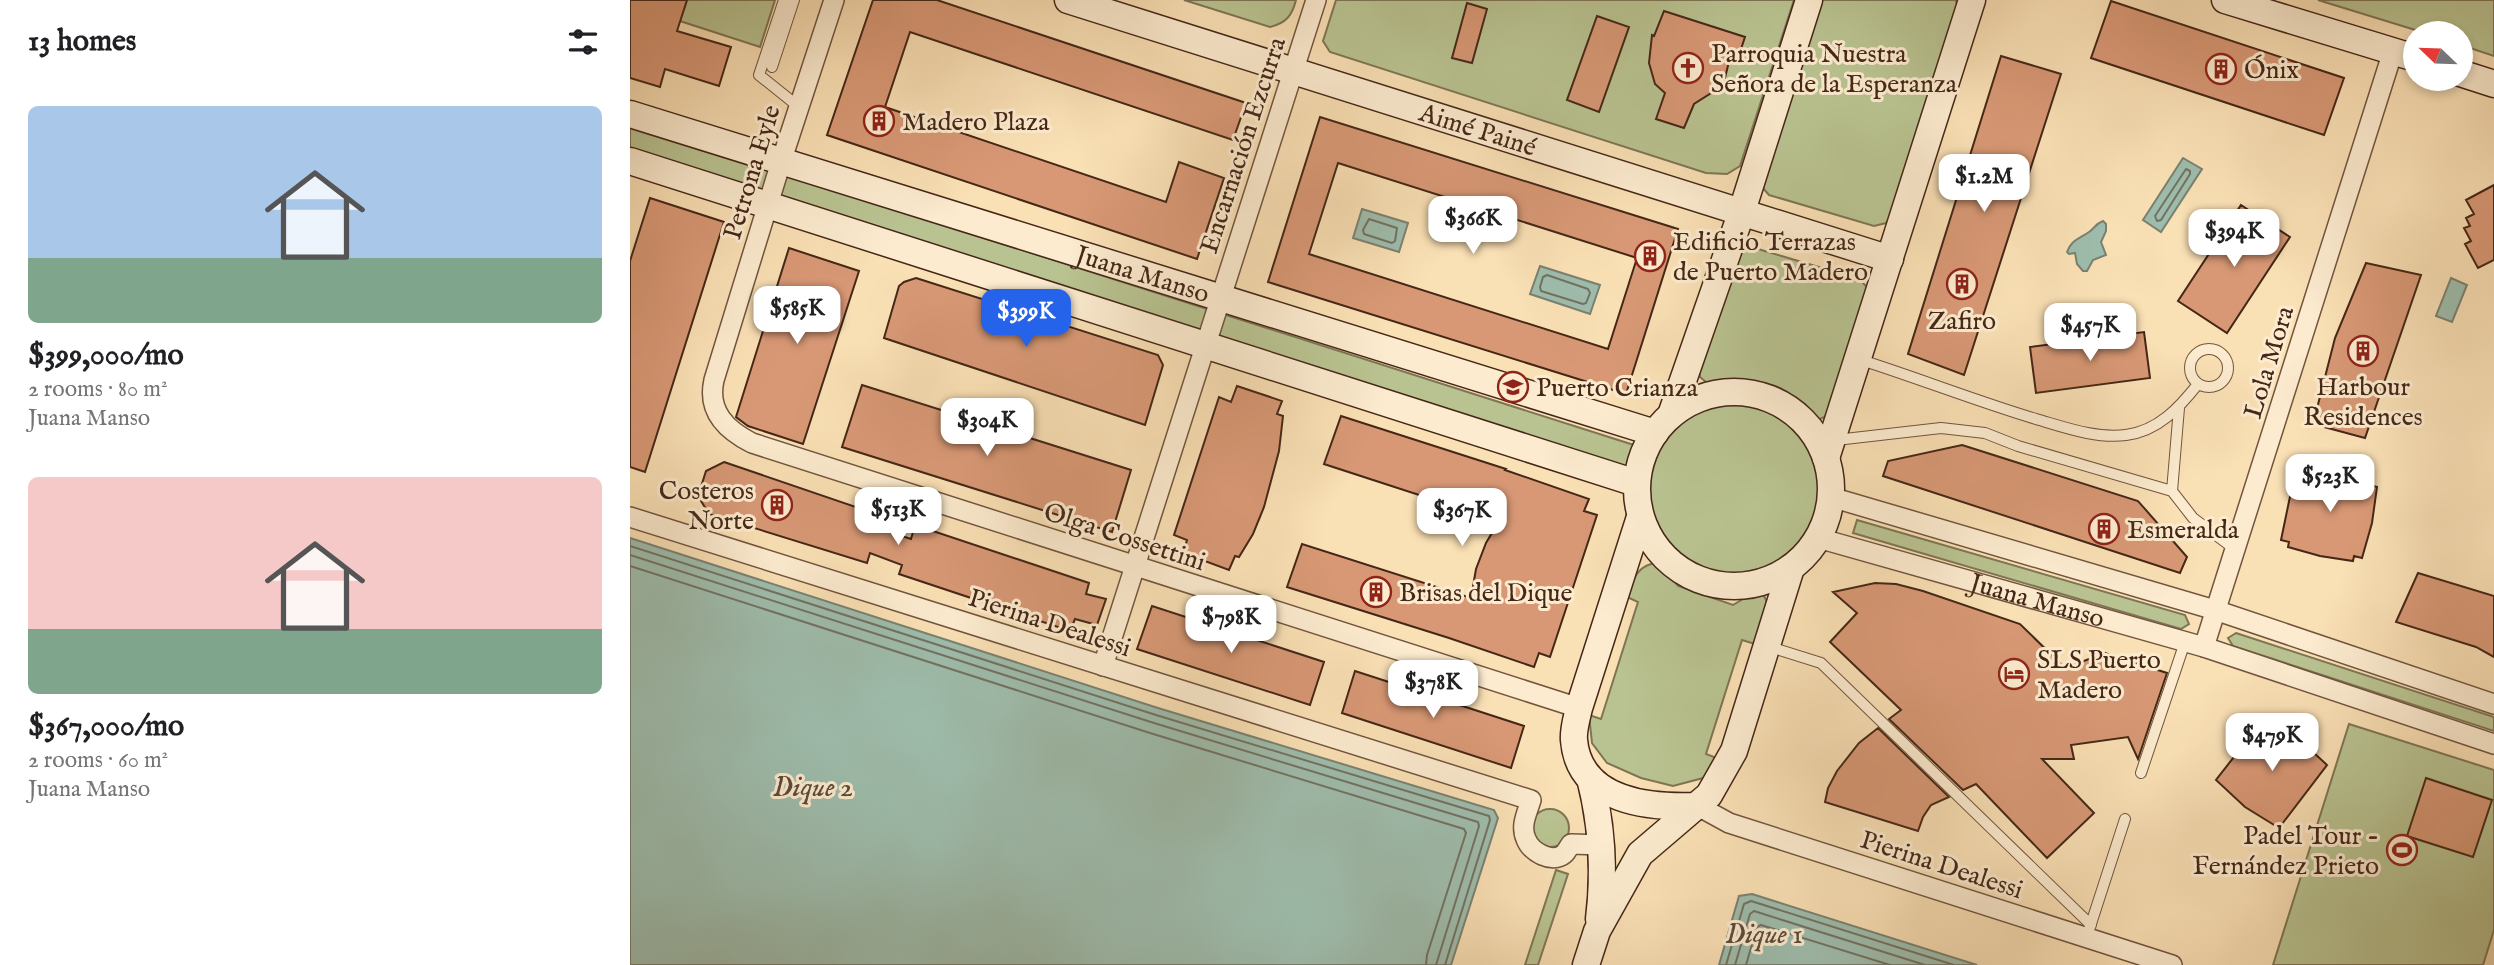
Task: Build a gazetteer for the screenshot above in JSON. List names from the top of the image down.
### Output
{
  "streets": {
    "street": [
      "Aimé Painé",
      "Encarnación Ezcurra",
      "Petrona Eyle",
      "Juana Manso",
      "Lola Mora",
      "Olga Cossettini",
      "Pierina Dealessi"
    ]
  },
  "crossings": [
    ["Aimé Painé", "Encarnación Ezcurra"],
    ["Encarnación Ezcurra", "Juana Manso"],
    ["Encarnación Ezcurra", "Olga Cossettini"],
    ["Encarnación Ezcurra", "Pierina Dealessi"],
    ["Petrona Eyle", "Juana Manso"],
    ["Petrona Eyle", "Olga Cossettini"],
    ["Juana Manso", "Lola Mora"]
  ],
  "water": ["Dique 2", "Dique 1"],
  "places": {
    "church": ["Parroquia Nuestra Señora de la Esperanza"],
    "building": [
      "Ónix",
      "Madero Plaza",
      "Edificio Terrazas de Puerto Madero",
      "Zafiro",
      "Harbour Residences",
      "Costeros Norte",
      "Esmeralda",
      "Brisas del Dique"
    ],
    "school or university": ["Puerto Crianza"],
    "hotel": ["SLS Puerto Madero"],
    "sports": ["Padel Tour - Fernández Prieto"]
  },
  "north": "top left",
  "page": {
    "heading": "13 homes",
    "list": [
      {
        "name": "$399,000/mo",
        "note": "2 rooms · 80 m² · Juana Manso"
      },
      {
        "name": "$367,000/mo",
        "note": "2 rooms · 60 m² · Juana Manso"
      }
    ],
    "price": [
      "$1.2M",
      "$366K",
      "$394K",
      "$585K",
      "$399K",
      "$457K",
      "$304K",
      "$523K",
      "$513K",
      "$367K",
      "$798K",
      "$378K",
      "$479K"
    ]
  }
}
